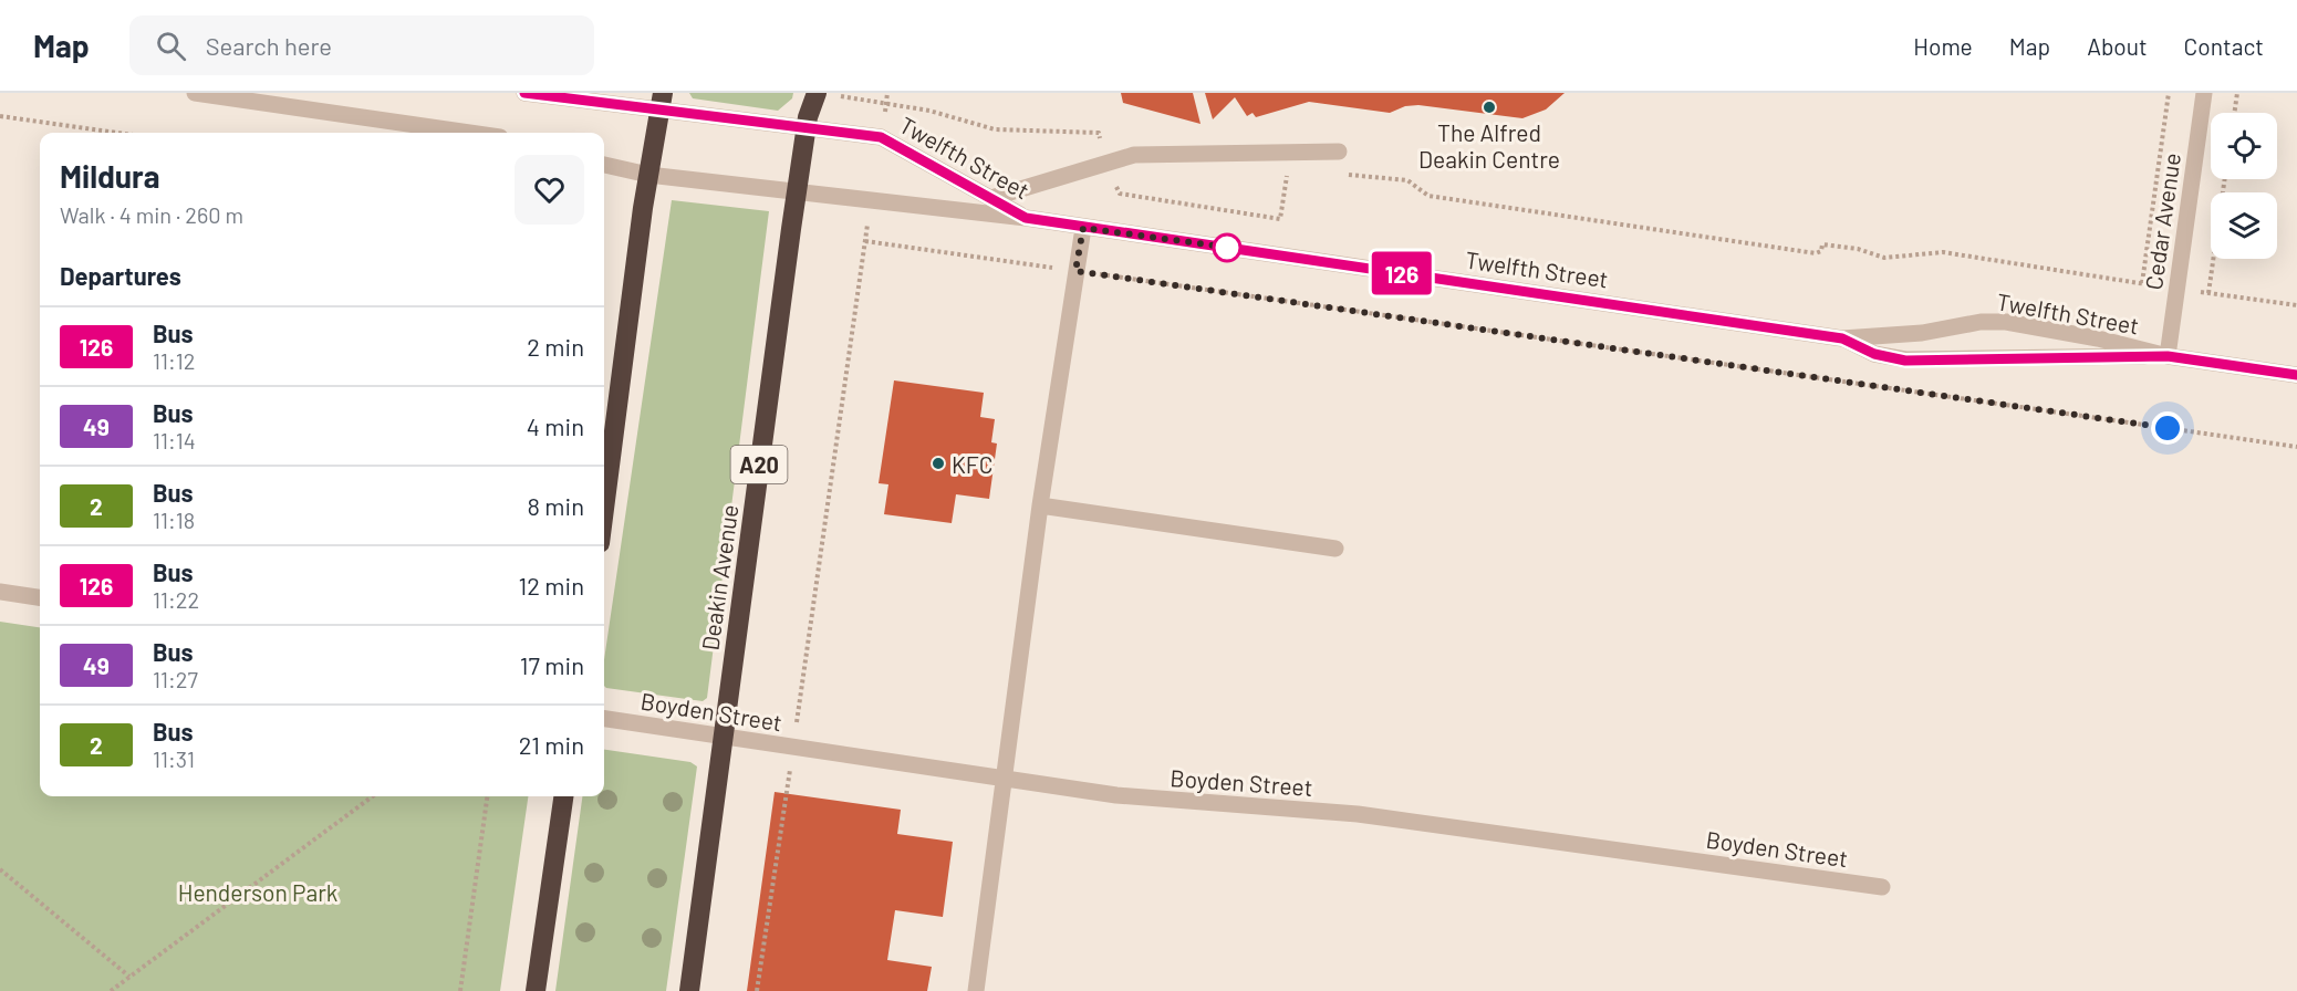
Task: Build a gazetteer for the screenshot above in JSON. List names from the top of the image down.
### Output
{
  "streets": {
    "highway": ["A20", "Deakin Avenue"],
    "street": ["Twelfth Street", "Cedar Avenue", "Boyden Street"]
  },
  "crossings": [
    ["Twelfth Street", "Cedar Avenue"],
    ["Twelfth Street", "Deakin Avenue"],
    ["Deakin Avenue", "Boyden Street"]
  ],
  "parks": ["Henderson Park"],
  "places": ["The Alfred Deakin Centre", "KFC"],
  "lines": ["bus line 126"],
  "page": {
    "header": "Map",
    "search": "Search here",
    "nav": [
      "Home",
      "Map",
      "About",
      "Contact"
    ],
    "on_map": "126",
    "heading": [
      ["Mildura", "Walk · 4 min · 260 m"],
      "Departures"
    ],
    "list": [
      {
        "mark": "126",
        "name": "Bus",
        "note": "11:12",
        "value": "2 min"
      },
      {
        "mark": "49",
        "name": "Bus",
        "note": "11:14",
        "value": "4 min"
      },
      {
        "mark": "2",
        "name": "Bus",
        "note": "11:18",
        "value": "8 min"
      },
      {
        "mark": "126",
        "name": "Bus",
        "note": "11:22",
        "value": "12 min"
      },
      {
        "mark": "49",
        "name": "Bus",
        "note": "11:27",
        "value": "17 min"
      },
      {
        "mark": "2",
        "name": "Bus",
        "note": "11:31",
        "value": "21 min"
      }
    ]
  }
}
